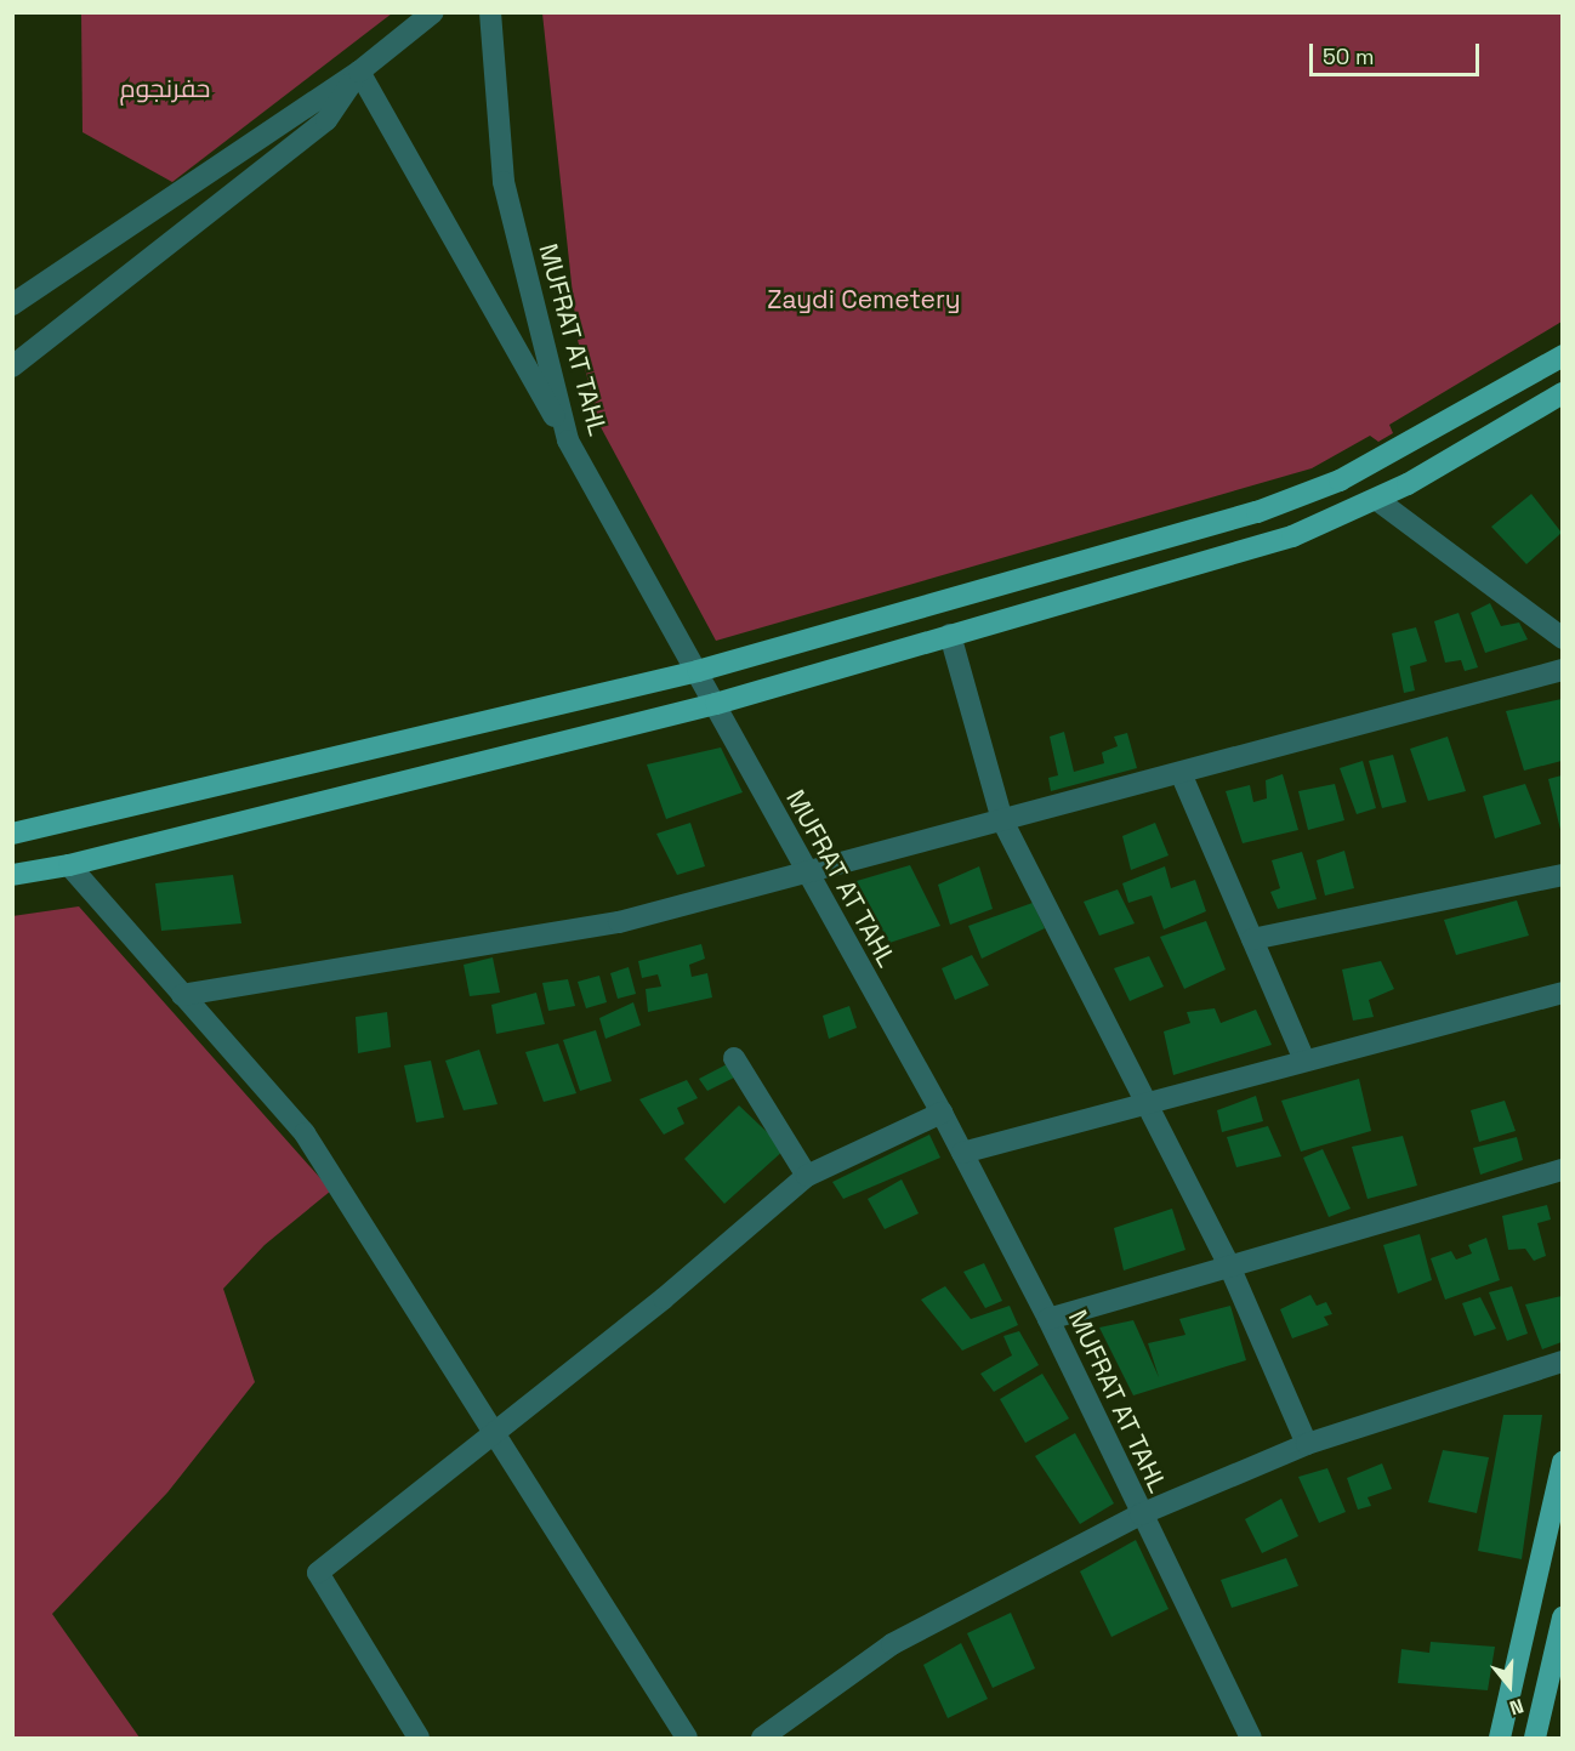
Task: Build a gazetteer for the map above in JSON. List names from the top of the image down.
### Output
{
  "streets": {
    "street": ["MUFRAT AT TAHL"]
  },
  "parks": ["حفرنجوم", "Zaydi Cemetery"],
  "scale_bar": "50 m",
  "north": "bottom"
}
